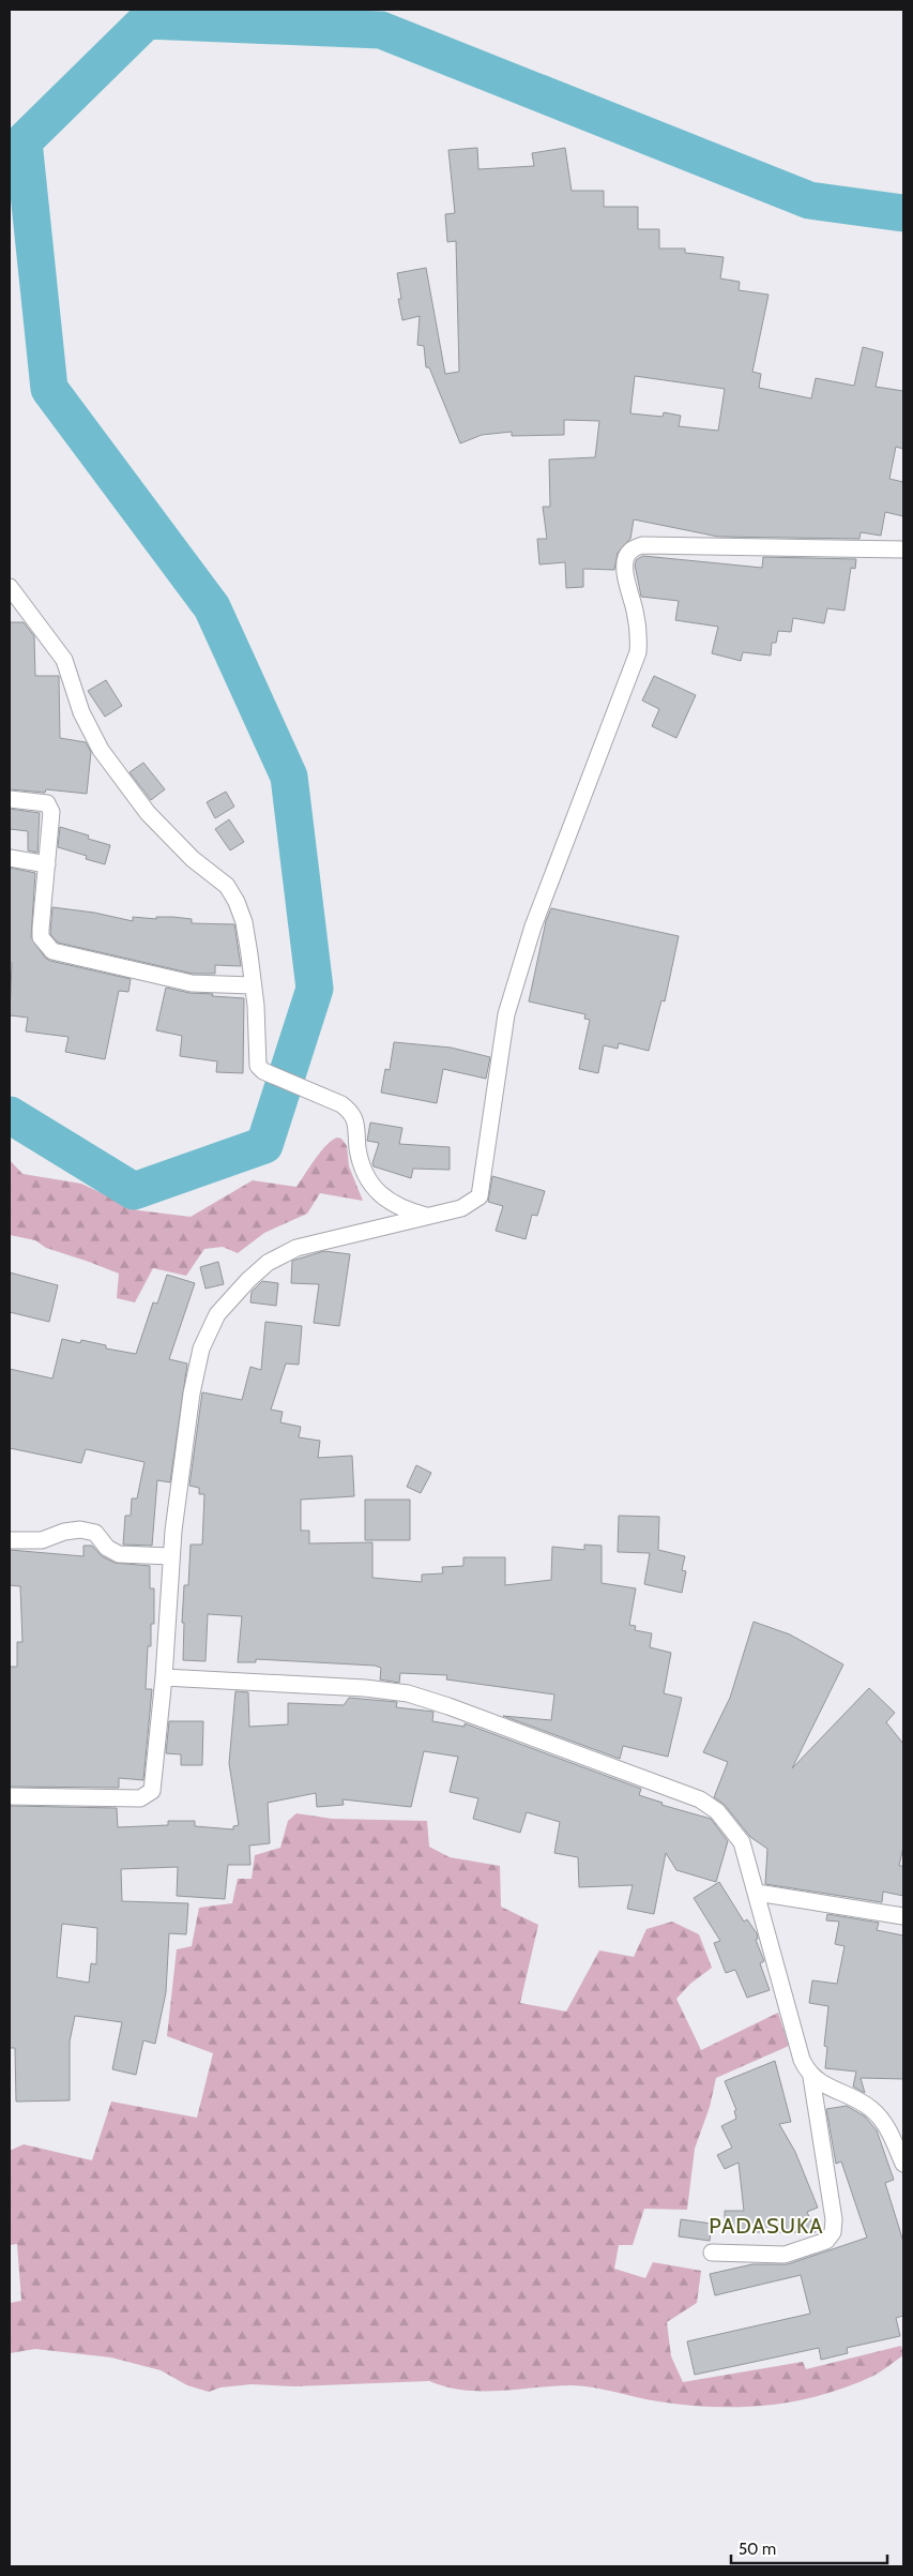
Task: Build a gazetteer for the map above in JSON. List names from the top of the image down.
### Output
{
  "districts": ["PADASUKA"],
  "scale_bar": "50 m"
}
